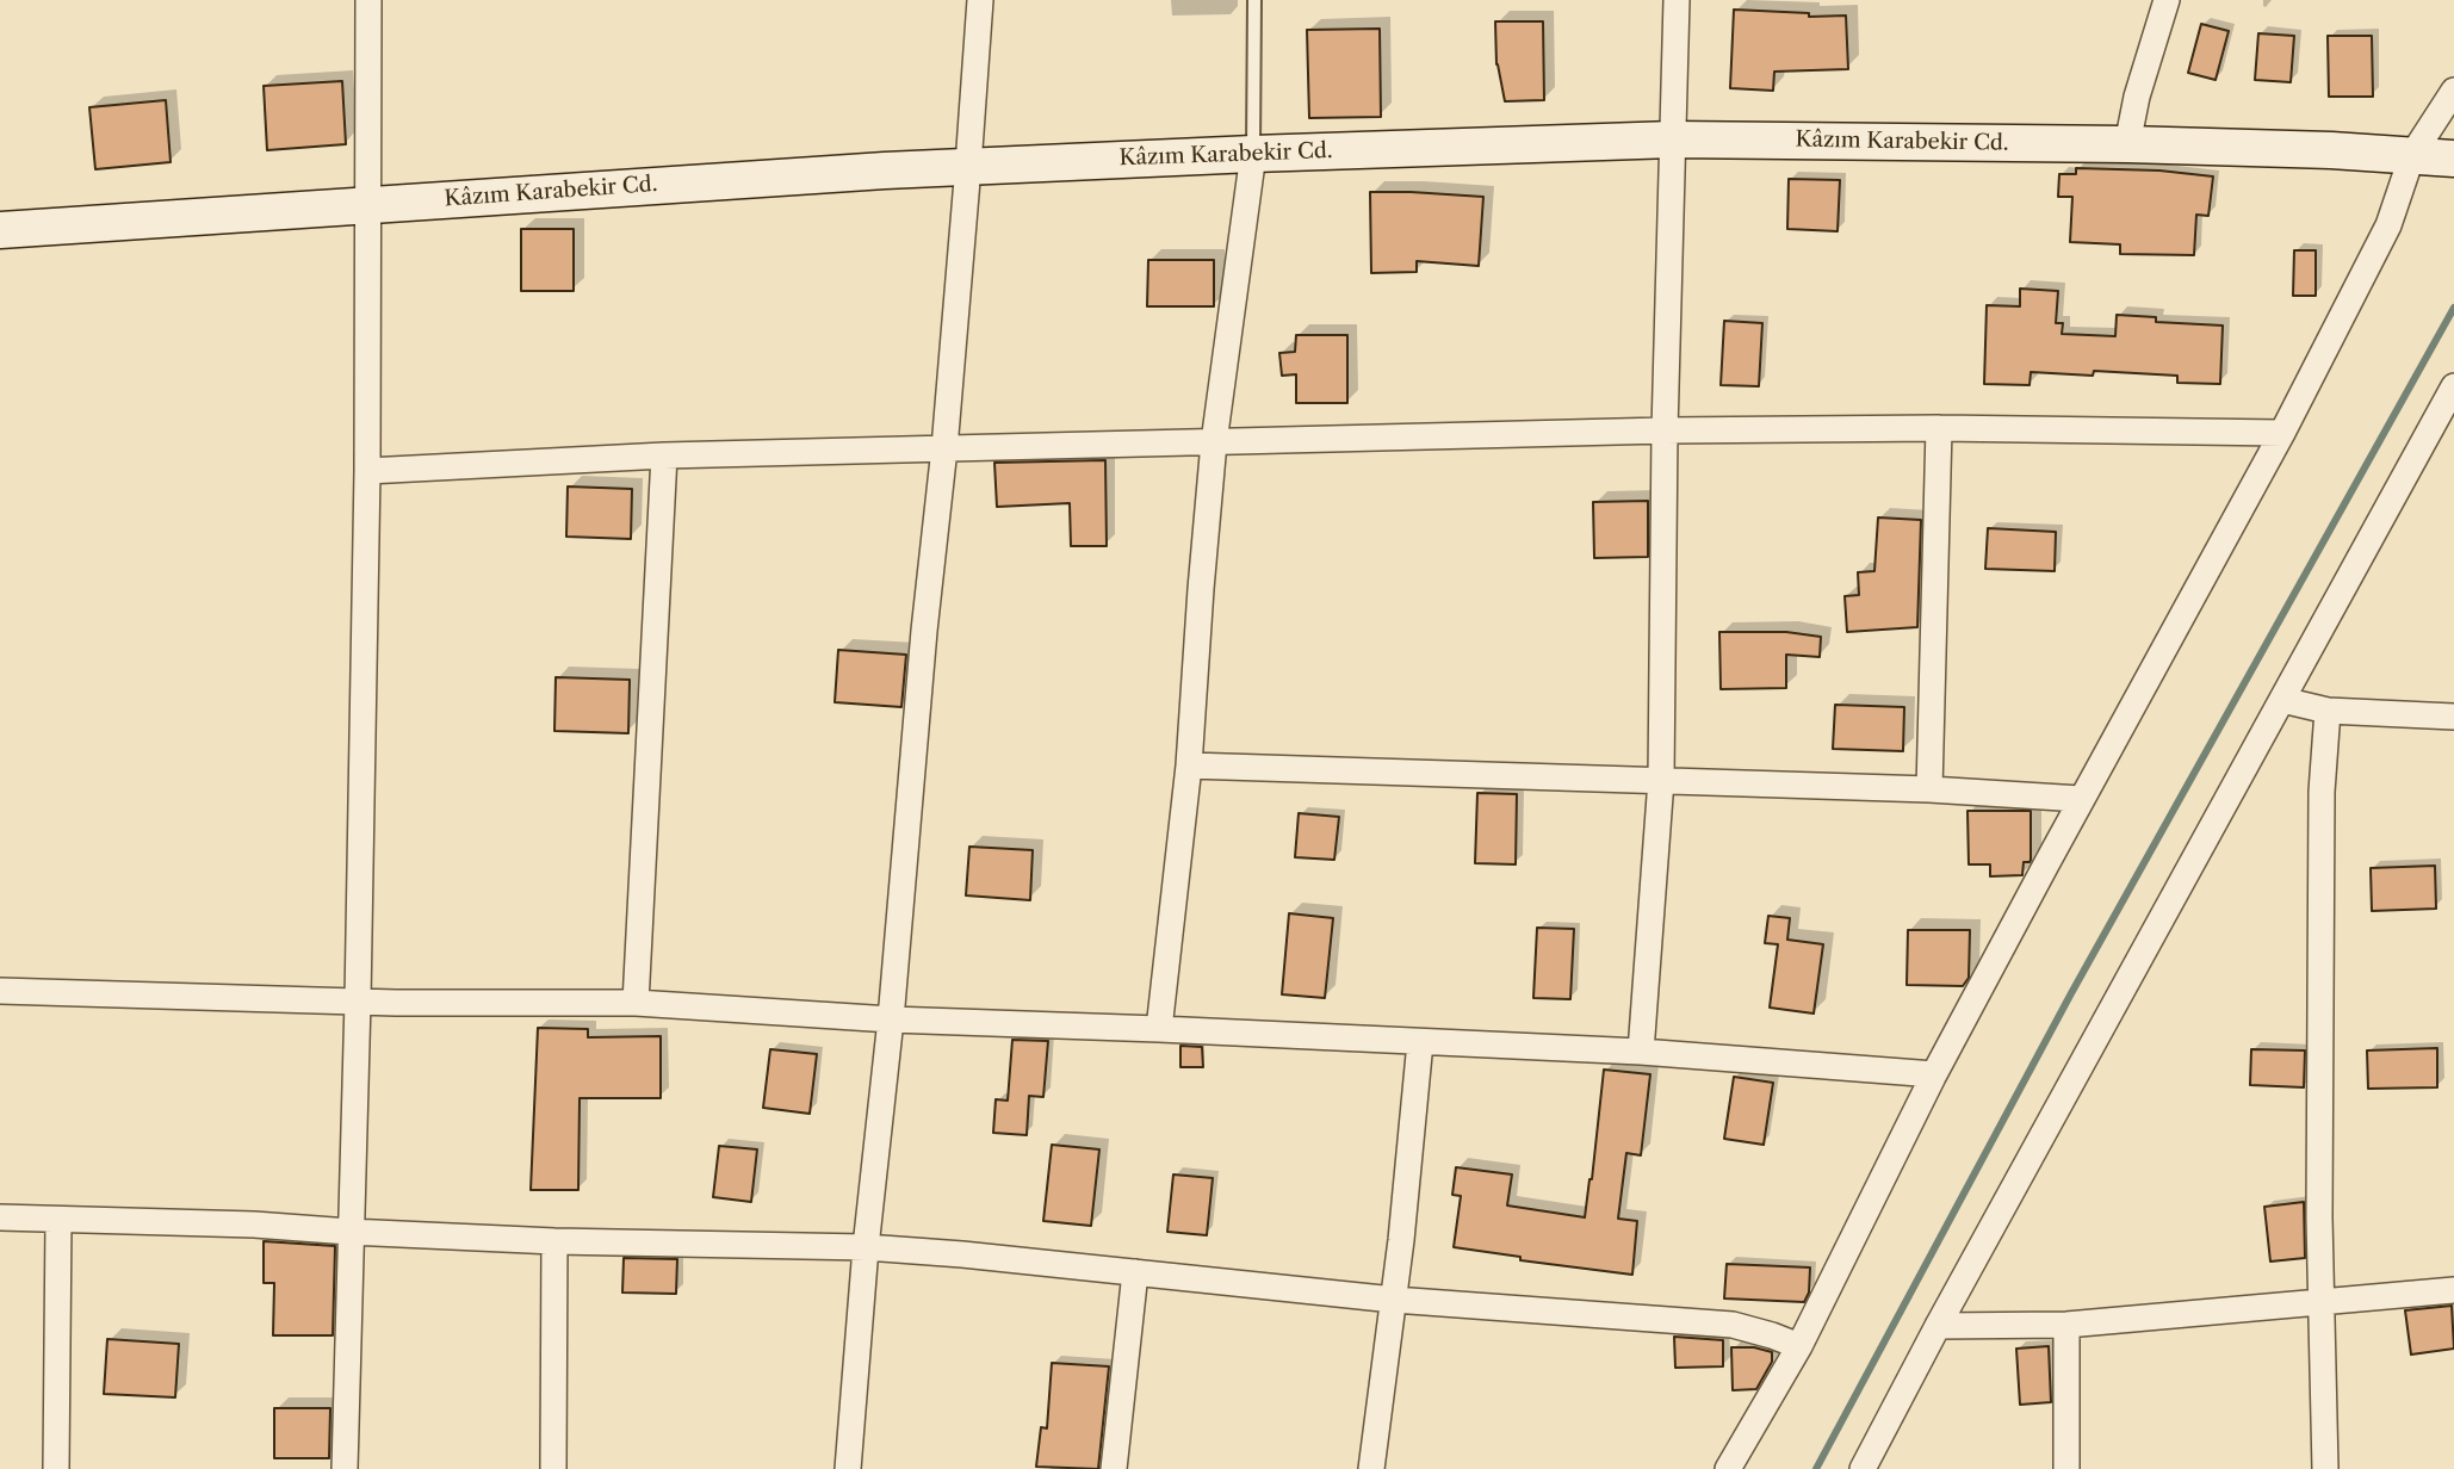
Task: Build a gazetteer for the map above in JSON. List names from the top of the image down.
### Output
{
  "streets": {
    "street": ["Kâzım Karabekir Cd."]
  }
}
